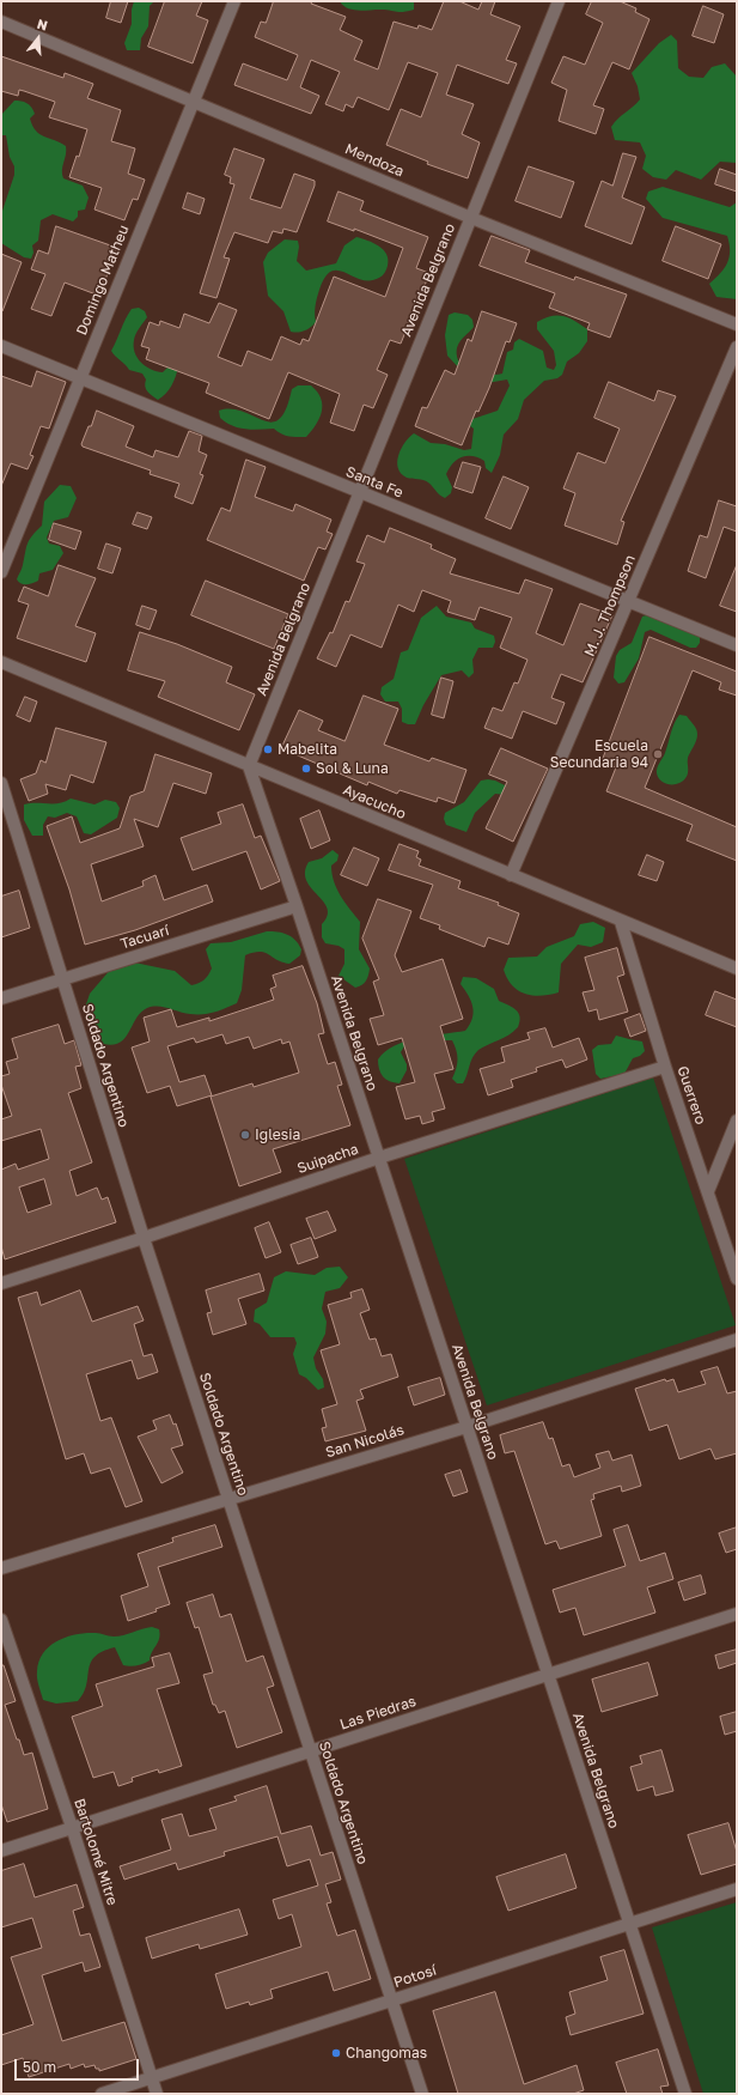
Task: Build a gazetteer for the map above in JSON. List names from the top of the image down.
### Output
{
  "streets": {
    "street": [
      "Mendoza",
      "Domingo Matheu",
      "Avenida Belgrano",
      "Santa Fe",
      "M. J. Thompson",
      "Ayacucho",
      "Tacuarí",
      "Soldado Argentino",
      "Guerrero",
      "Suipacha",
      "San Nicolás",
      "Las Piedras",
      "Bartolomé Mitre",
      "Potosí"
    ]
  },
  "crossings": [
    ["Mendoza", "Domingo Matheu"],
    ["Mendoza", "Avenida Belgrano"],
    ["Domingo Matheu", "Santa Fe"],
    ["Avenida Belgrano", "Santa Fe"],
    ["Avenida Belgrano", "Ayacucho"],
    ["Avenida Belgrano", "Tacuarí"],
    ["Avenida Belgrano", "Suipacha"],
    ["Avenida Belgrano", "San Nicolás"],
    ["Avenida Belgrano", "Las Piedras"],
    ["Avenida Belgrano", "Potosí"],
    ["Santa Fe", "M. J. Thompson"],
    ["M. J. Thompson", "Ayacucho"],
    ["Ayacucho", "Guerrero"],
    ["Tacuarí", "Soldado Argentino"],
    ["Soldado Argentino", "Suipacha"],
    ["Soldado Argentino", "San Nicolás"],
    ["Soldado Argentino", "Las Piedras"],
    ["Soldado Argentino", "Potosí"],
    ["Guerrero", "Suipacha"],
    ["Las Piedras", "Bartolomé Mitre"],
    ["Bartolomé Mitre", "Potosí"]
  ],
  "places": [
    "Mabelita",
    "Escuela Secundaria 94",
    "Sol & Luna",
    "Iglesia",
    "Changomas"
  ],
  "scale_bar": "50 m",
  "north": "top"
}
